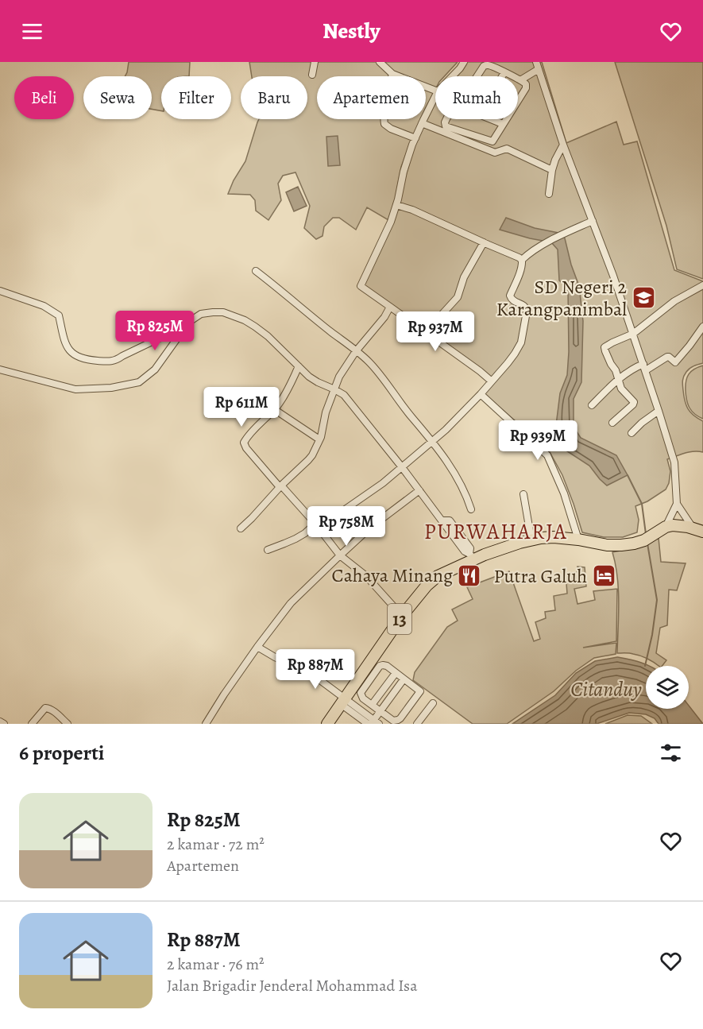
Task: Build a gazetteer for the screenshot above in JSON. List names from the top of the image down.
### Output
{
  "streets": {
    "highway": ["13"]
  },
  "districts": ["PURWAHARJA"],
  "water": ["Citanduy"],
  "places": {
    "school or university": ["SD Negeri 2 Karangpanimbal"],
    "restaurant": ["Cahaya Minang"],
    "hotel": ["Putra Galuh"]
  },
  "page": {
    "header": "Nestly",
    "chip": [
      "Beli",
      "Sewa",
      "Filter",
      "Baru",
      "Apartemen",
      "Rumah"
    ],
    "price": [
      "Rp 825M",
      "Rp 937M",
      "Rp 611M",
      "Rp 939M",
      "Rp 758M",
      "Rp 887M"
    ],
    "heading": "6 properti",
    "list": [
      {
        "name": "Rp 825M",
        "note": "2 kamar · 72 m² · Apartemen"
      },
      {
        "name": "Rp 887M",
        "note": "2 kamar · 76 m² · Jalan Brigadir Jenderal Mohammad Isa"
      }
    ]
  }
}
